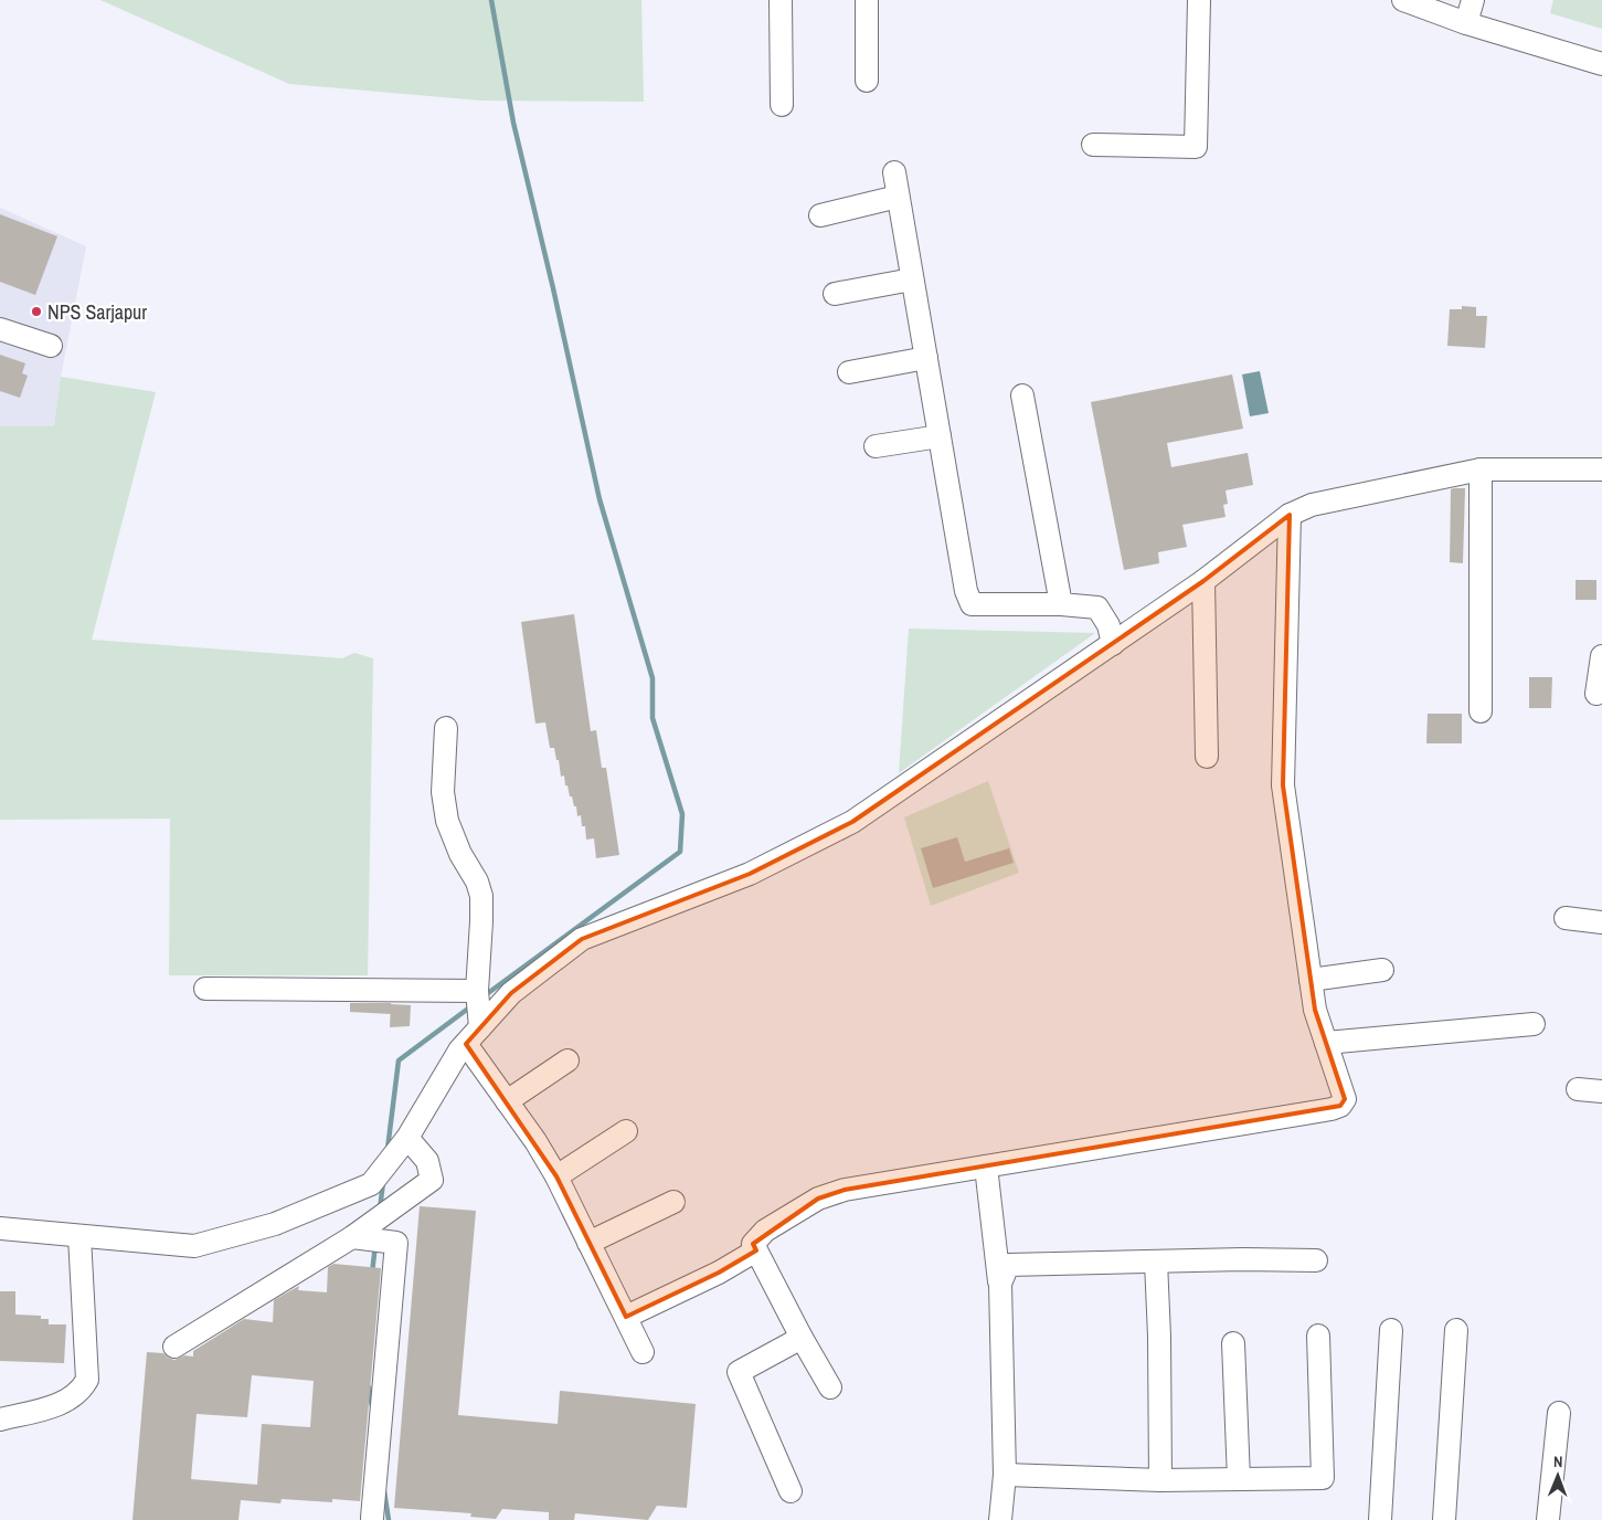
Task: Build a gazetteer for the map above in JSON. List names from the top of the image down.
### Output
{
  "places": ["NPS Sarjapur"],
  "north": "top"
}
